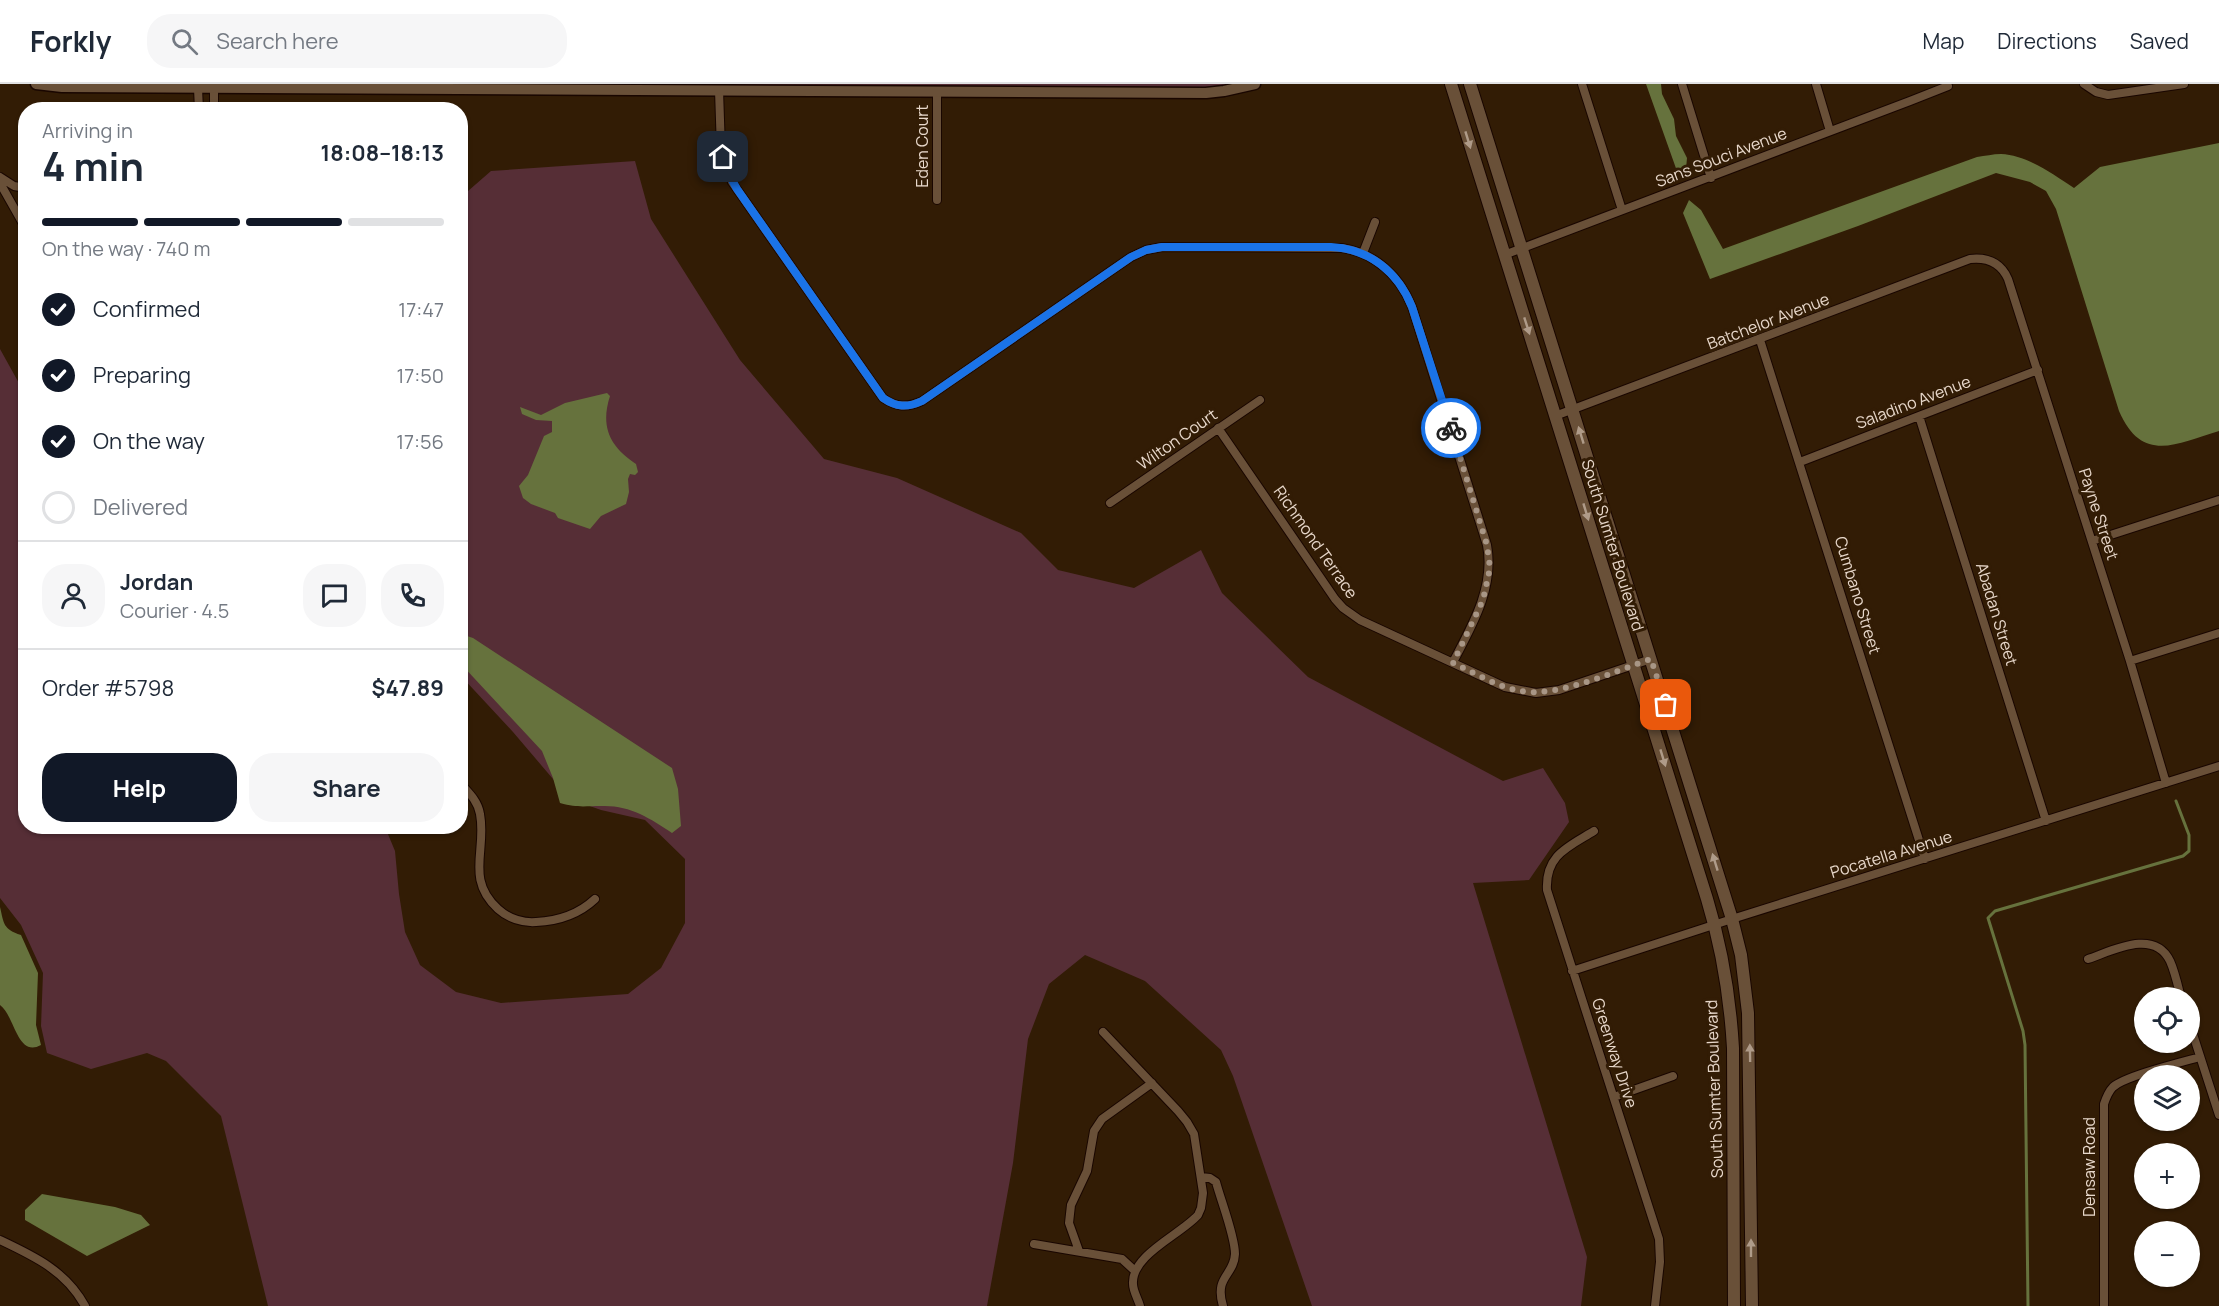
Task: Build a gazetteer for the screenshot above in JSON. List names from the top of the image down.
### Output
{
  "streets": {
    "main road": ["South Sumter Boulevard"],
    "street": [
      "Eden Court",
      "Sans Souci Avenue",
      "Batchelor Avenue",
      "Saladino Avenue",
      "Wilton Court",
      "Payne Street",
      "Richmond Terrace",
      "Cumbano Street",
      "Abadan Street",
      "Pocatella Avenue",
      "Greenway Drive",
      "Densaw Road"
    ]
  },
  "crossings": [
    ["Sans Souci Avenue", "South Sumter Boulevard"],
    ["Batchelor Avenue", "Payne Street"],
    ["Batchelor Avenue", "South Sumter Boulevard"],
    ["Batchelor Avenue", "Cumbano Street"],
    ["Saladino Avenue", "Payne Street"],
    ["Saladino Avenue", "Cumbano Street"],
    ["Saladino Avenue", "Abadan Street"],
    ["Wilton Court", "Richmond Terrace"],
    ["Payne Street", "Pocatella Avenue"],
    ["Richmond Terrace", "South Sumter Boulevard"],
    ["South Sumter Boulevard", "Pocatella Avenue"],
    ["Cumbano Street", "Pocatella Avenue"],
    ["Abadan Street", "Pocatella Avenue"],
    ["Pocatella Avenue", "Greenway Drive"]
  ],
  "page": {
    "header": "Forkly",
    "search": "Search here",
    "nav": ["Map", "Directions", "Saved"],
    "heading": ["4 min", "Arriving in", "18:08–18:13"],
    "panel": [
      "Jordan",
      "Courier · 4.5",
      "Order #5798",
      "$47.89"
    ],
    "bar": "On the way · 740 m",
    "list": [
      ["Confirmed", "17:47"],
      ["Preparing", "17:50"],
      ["On the way", "17:56"],
      "Delivered"
    ],
    "buttons": ["Help", "Share"],
    "map_buttons": ["+", "−"]
  }
}
